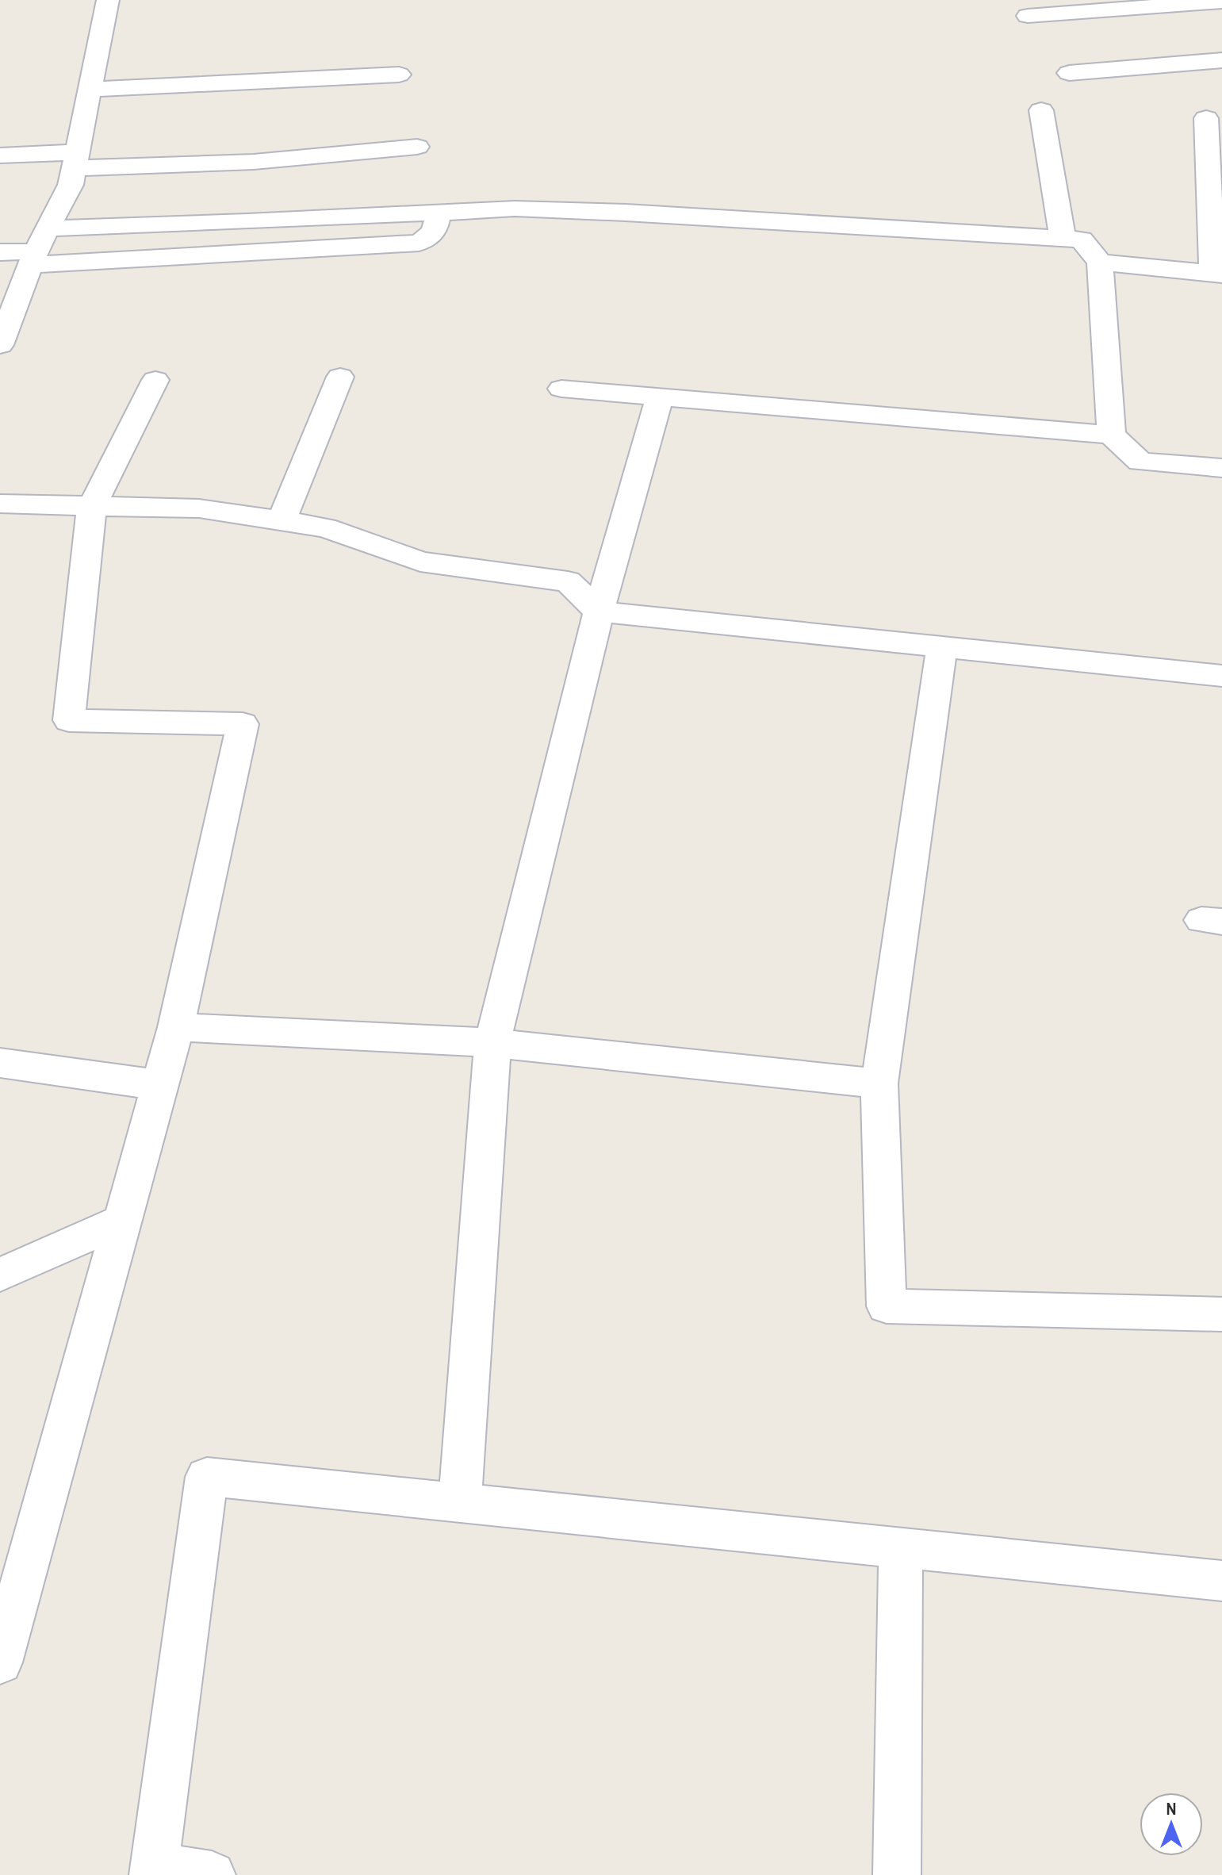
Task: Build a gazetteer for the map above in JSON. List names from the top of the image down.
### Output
{
  "north": "top"
}
